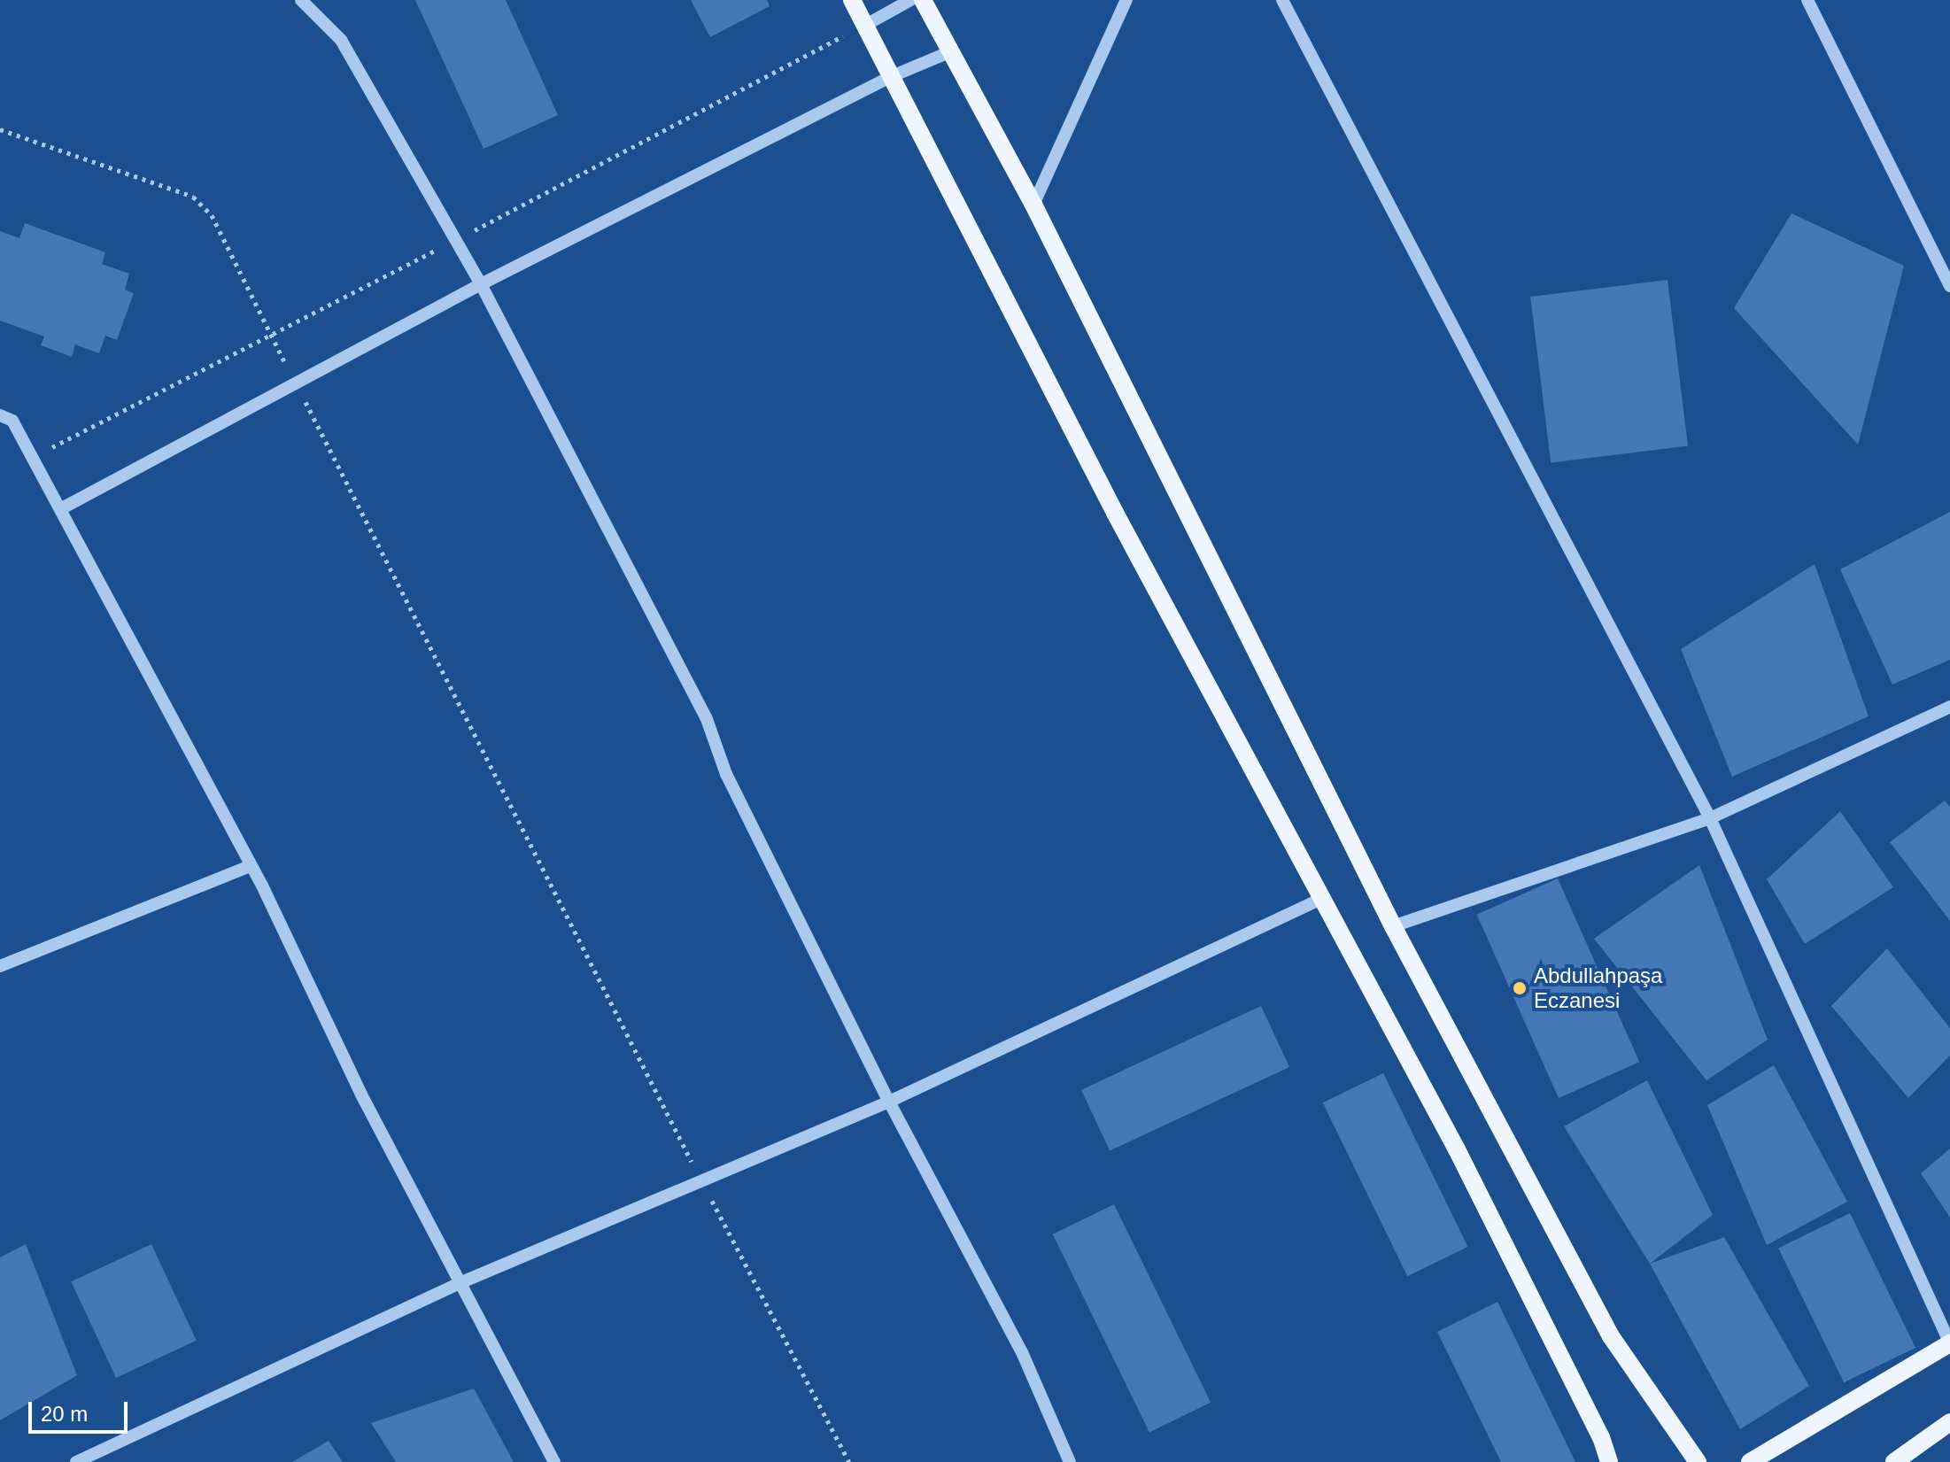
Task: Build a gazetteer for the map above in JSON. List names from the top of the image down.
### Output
{
  "places": ["Abdullahpaşa Eczanesi"],
  "scale_bar": "20 m"
}
